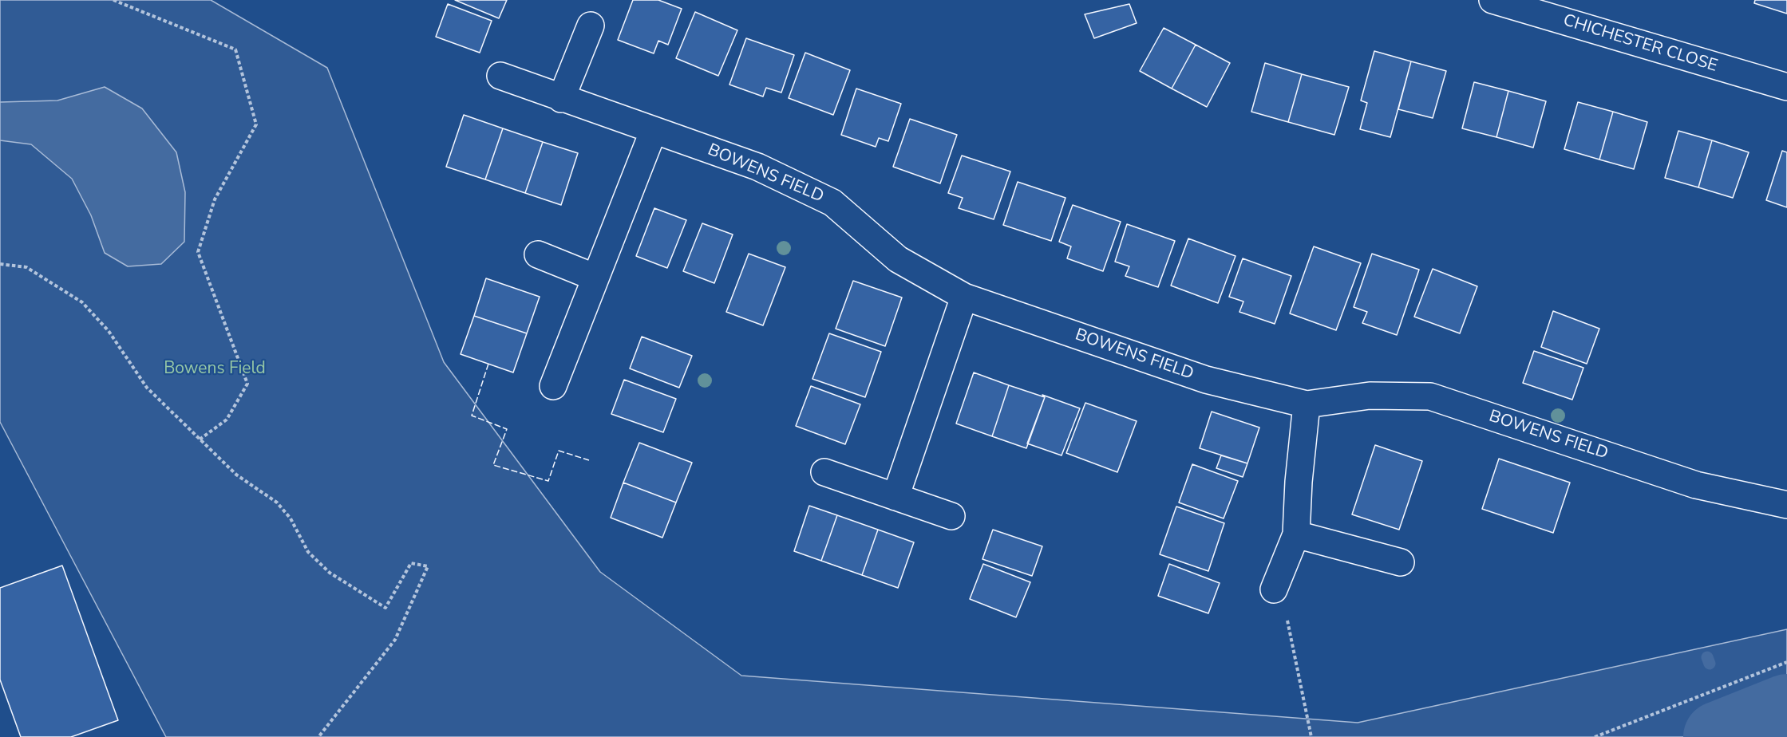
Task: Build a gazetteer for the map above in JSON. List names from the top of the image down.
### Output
{
  "streets": {
    "street": ["CHICHESTER CLOSE", "BOWENS FIELD"]
  },
  "parks": ["Bowens Field"]
}
